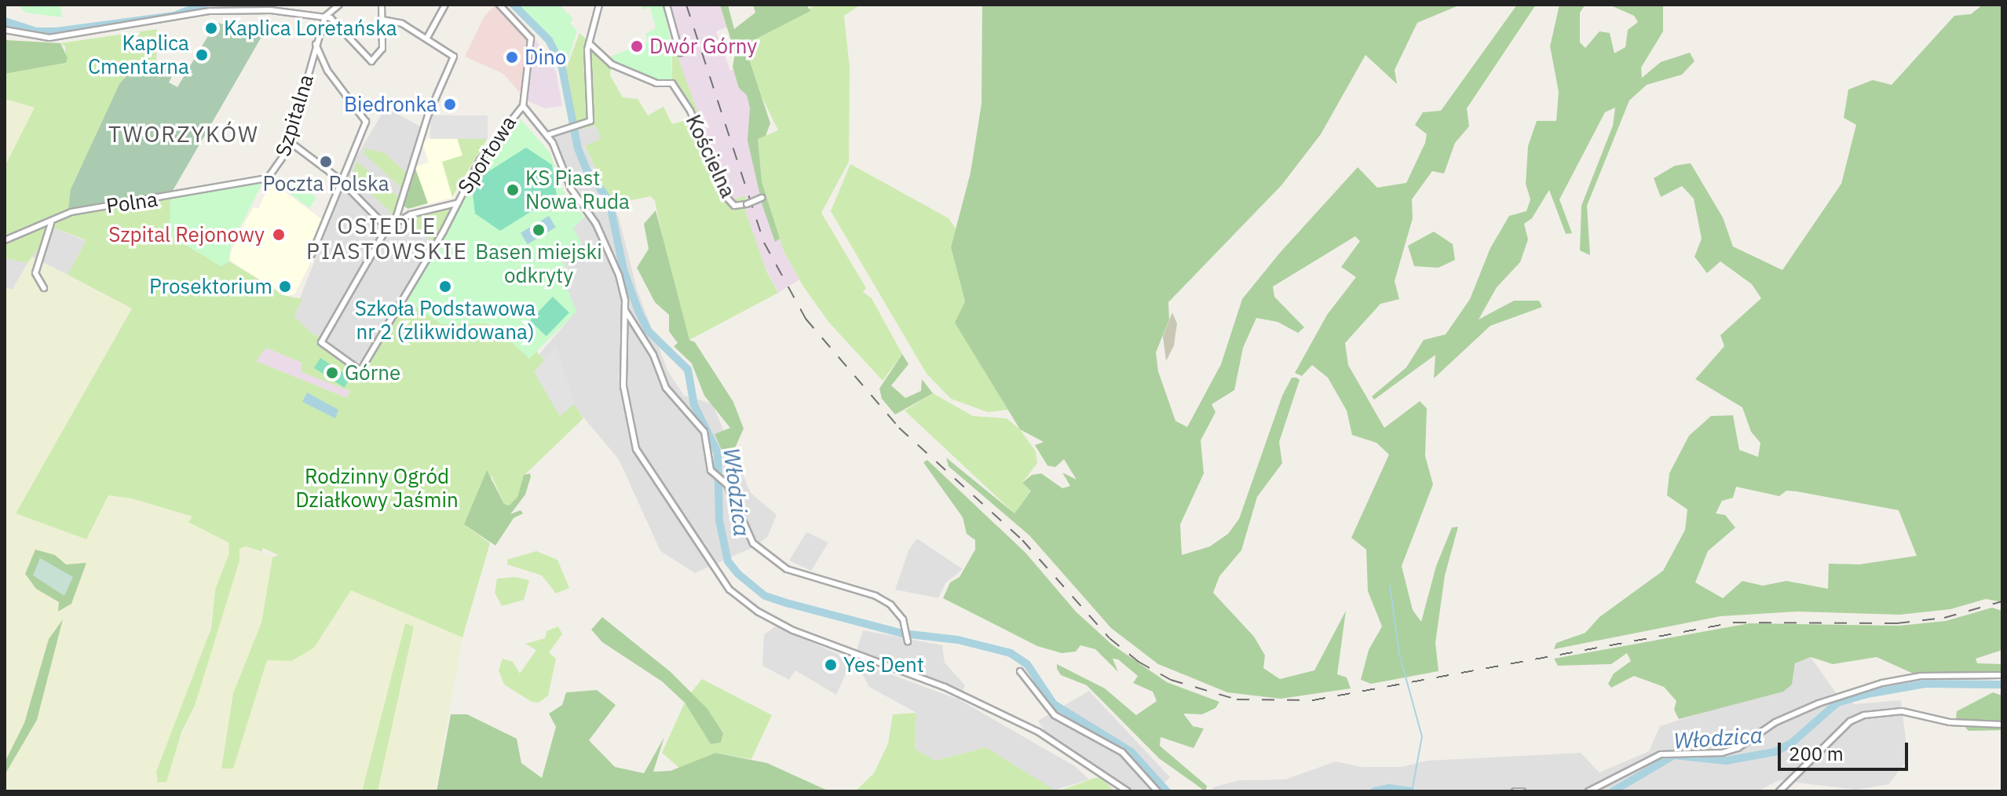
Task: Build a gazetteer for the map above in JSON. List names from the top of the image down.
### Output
{
  "streets": {
    "street": [
      "Szpitalna",
      "Sportowa",
      "Kościelna",
      "Polna"
    ]
  },
  "crossings": [
    ["Szpitalna", "Polna"]
  ],
  "districts": ["TWORZYKÓW", "OSIEDLE PIASTOWSKIE"],
  "water": ["Włodzica"],
  "parks": ["Rodzinny Ogród Działkowy Jaśmin"],
  "places": [
    "Kaplica Loretańska",
    "Dwór Górny",
    "Kaplica Cmentarna",
    "Dino",
    "Biedronka",
    "Poczta Polska",
    "KS Piast Nowa Ruda",
    "Basen miejski odkryty",
    "Szpital Rejonowy",
    "Prosektorium",
    "Szkoła Podstawowa nr 2 (zlikwidowana)",
    "Górne",
    "Yes Dent"
  ],
  "scale_bar": "200 m"
}
